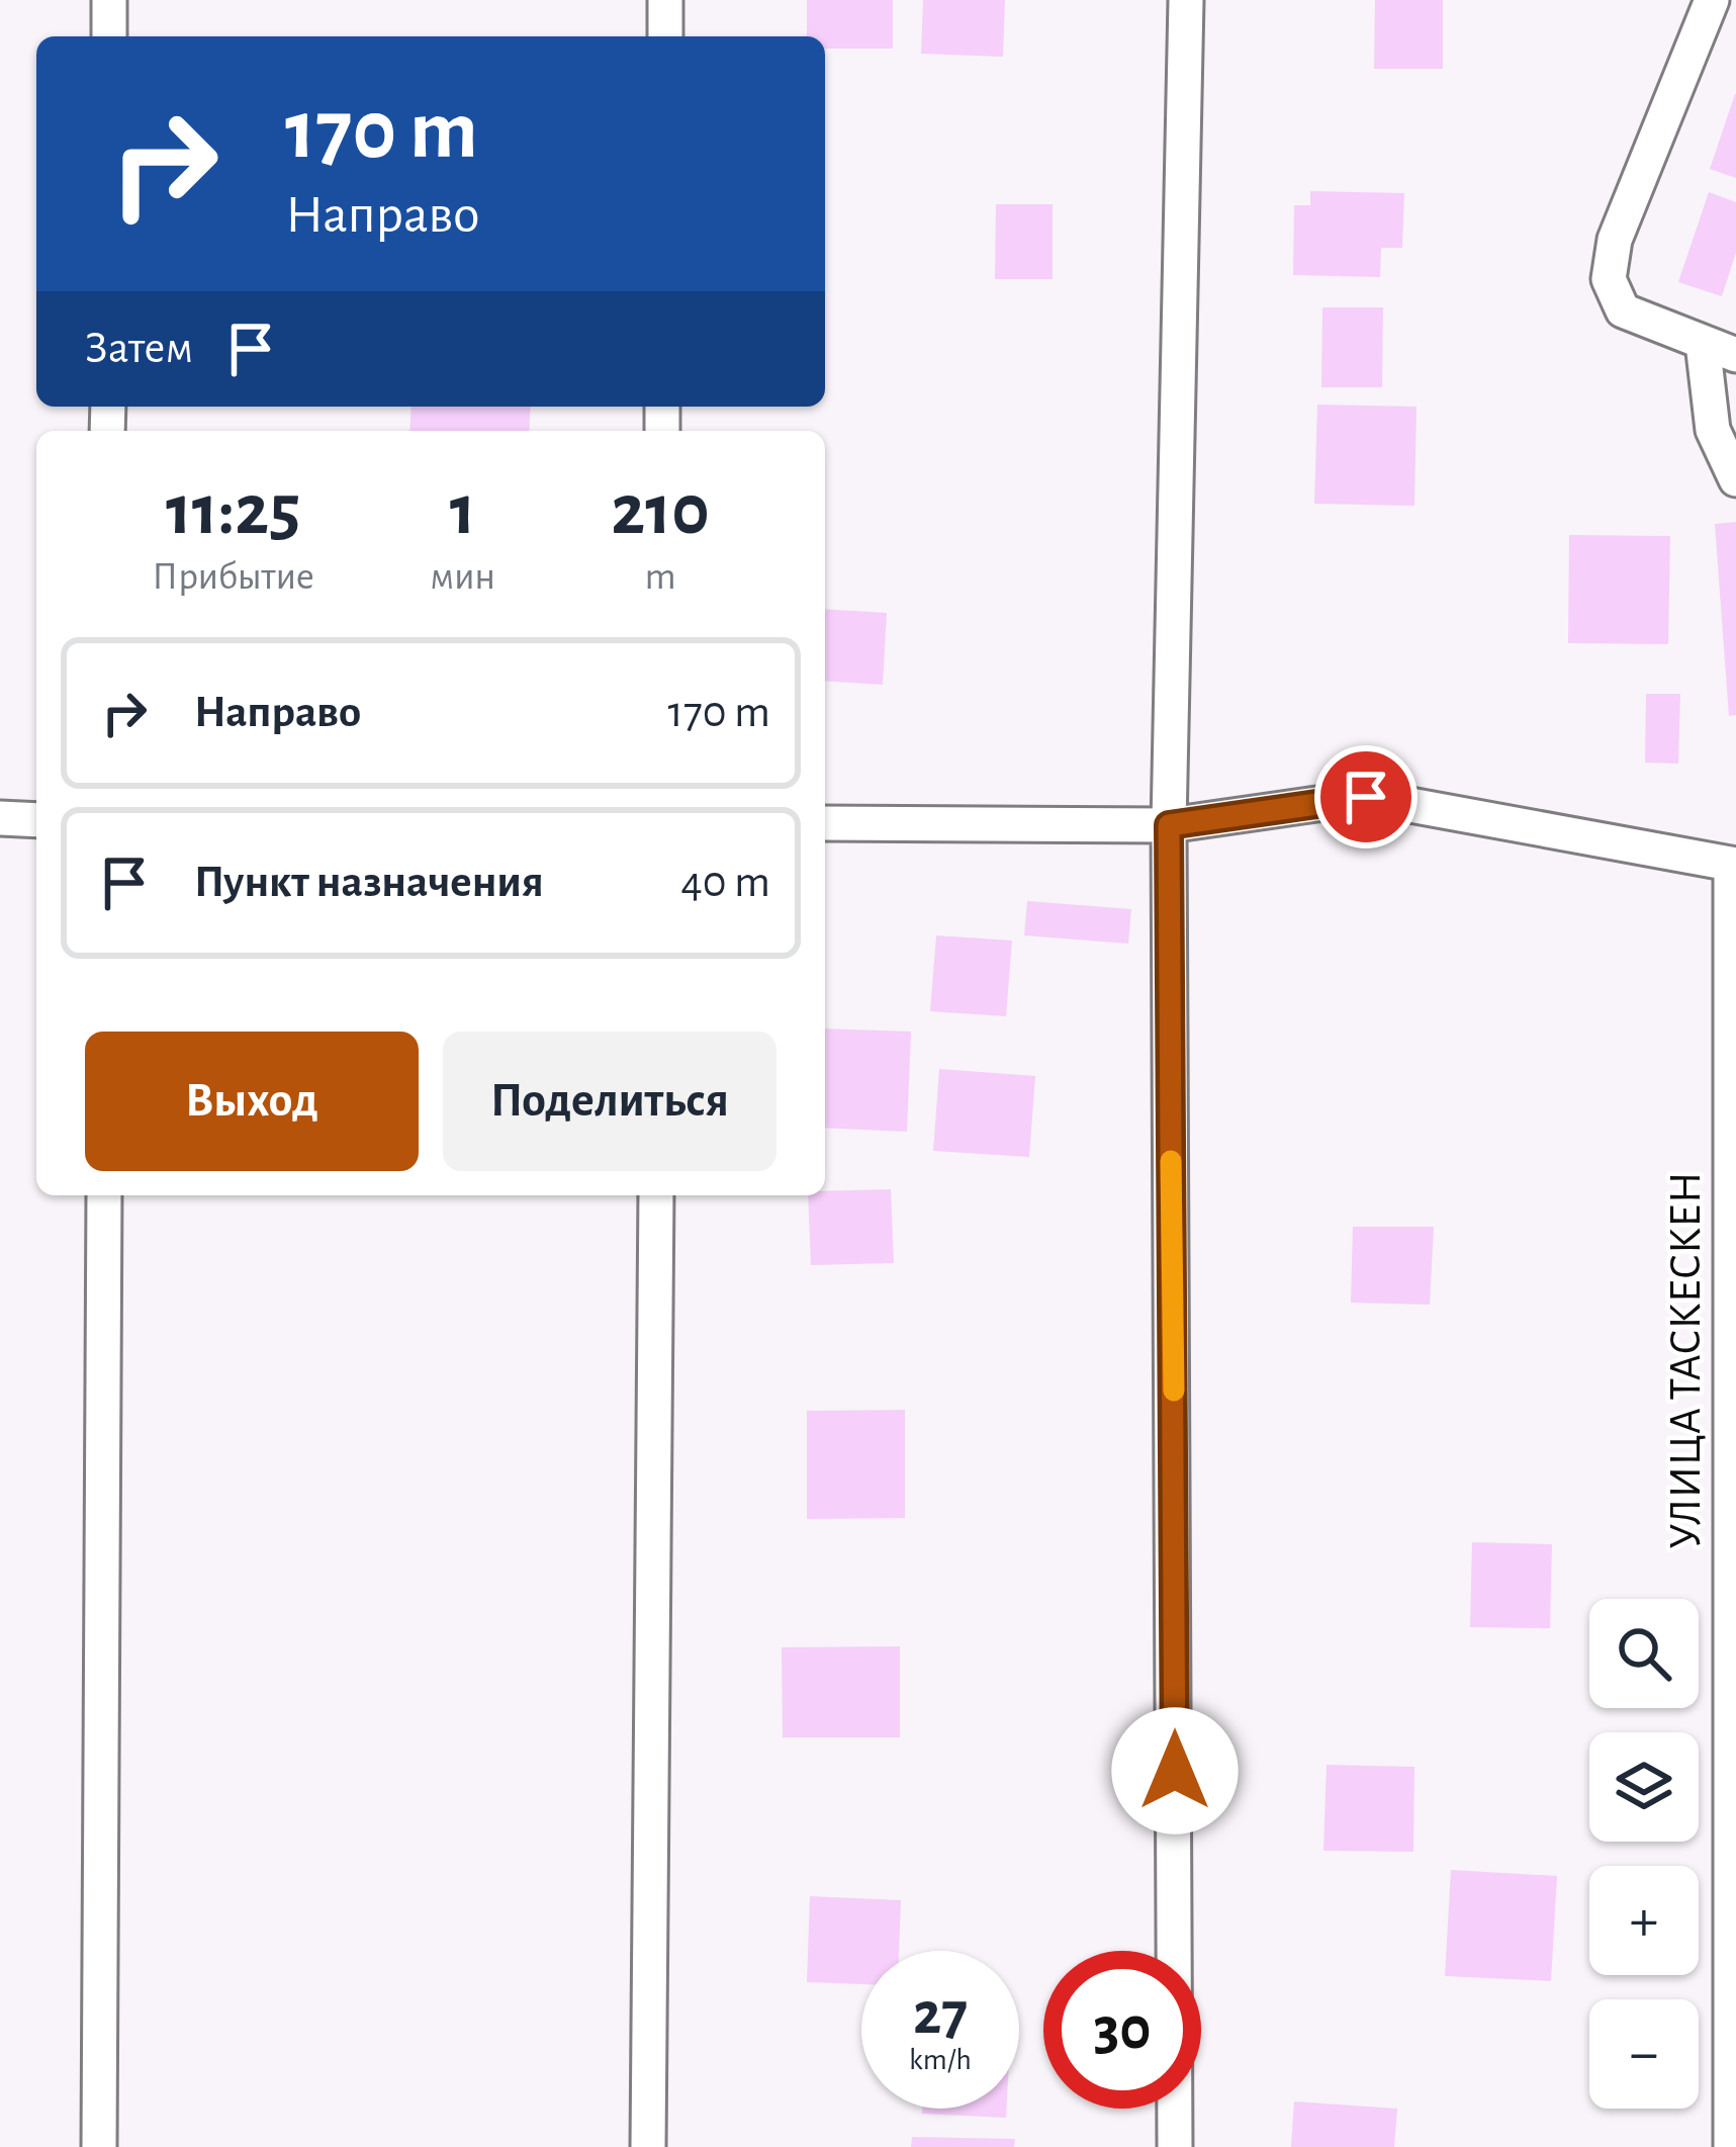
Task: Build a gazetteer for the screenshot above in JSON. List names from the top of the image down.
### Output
{
  "streets": {
    "street": ["УЛИЦА ТАСКЕСКЕН"]
  },
  "page": {
    "turn": ["170 m", "Направо"],
    "then": "Затем",
    "eta": [
      "11:25",
      "Прибытие",
      "1",
      "мин",
      "210",
      "m"
    ],
    "list": [
      {
        "name": "Направо",
        "value": "170 m"
      },
      {
        "name": "Пункт назначения",
        "value": "40 m"
      }
    ],
    "buttons": ["Выход", "Поделиться"],
    "map_buttons": ["+", "−"],
    "speed": "27 km/h",
    "limit": "30"
  }
}
